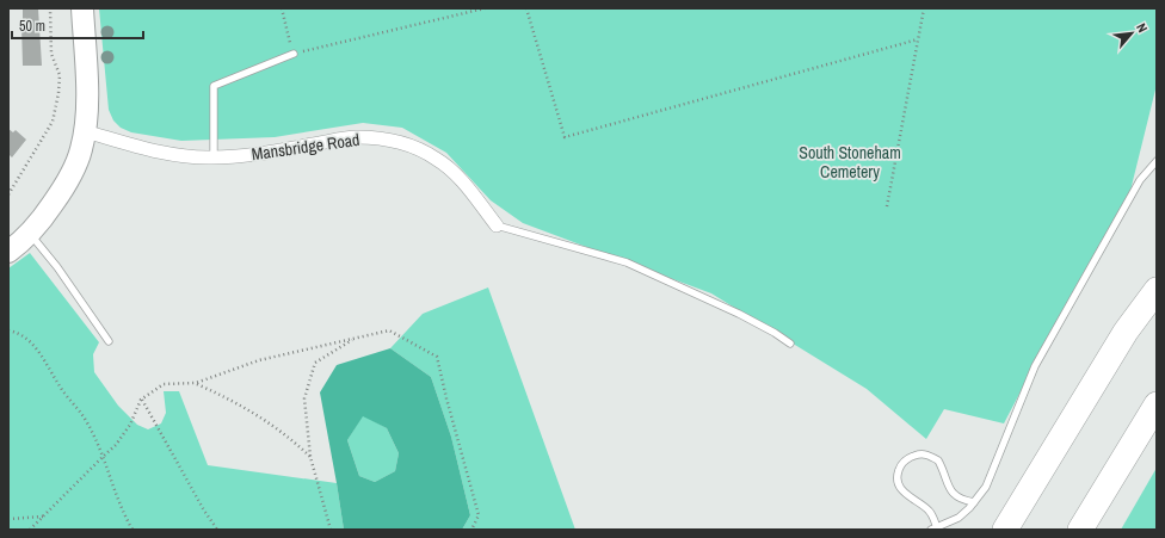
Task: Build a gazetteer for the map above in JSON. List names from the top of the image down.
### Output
{
  "streets": {
    "street": ["Mansbridge Road"]
  },
  "parks": ["South Stoneham Cemetery"],
  "scale_bar": "50 m",
  "north": "top right"
}
